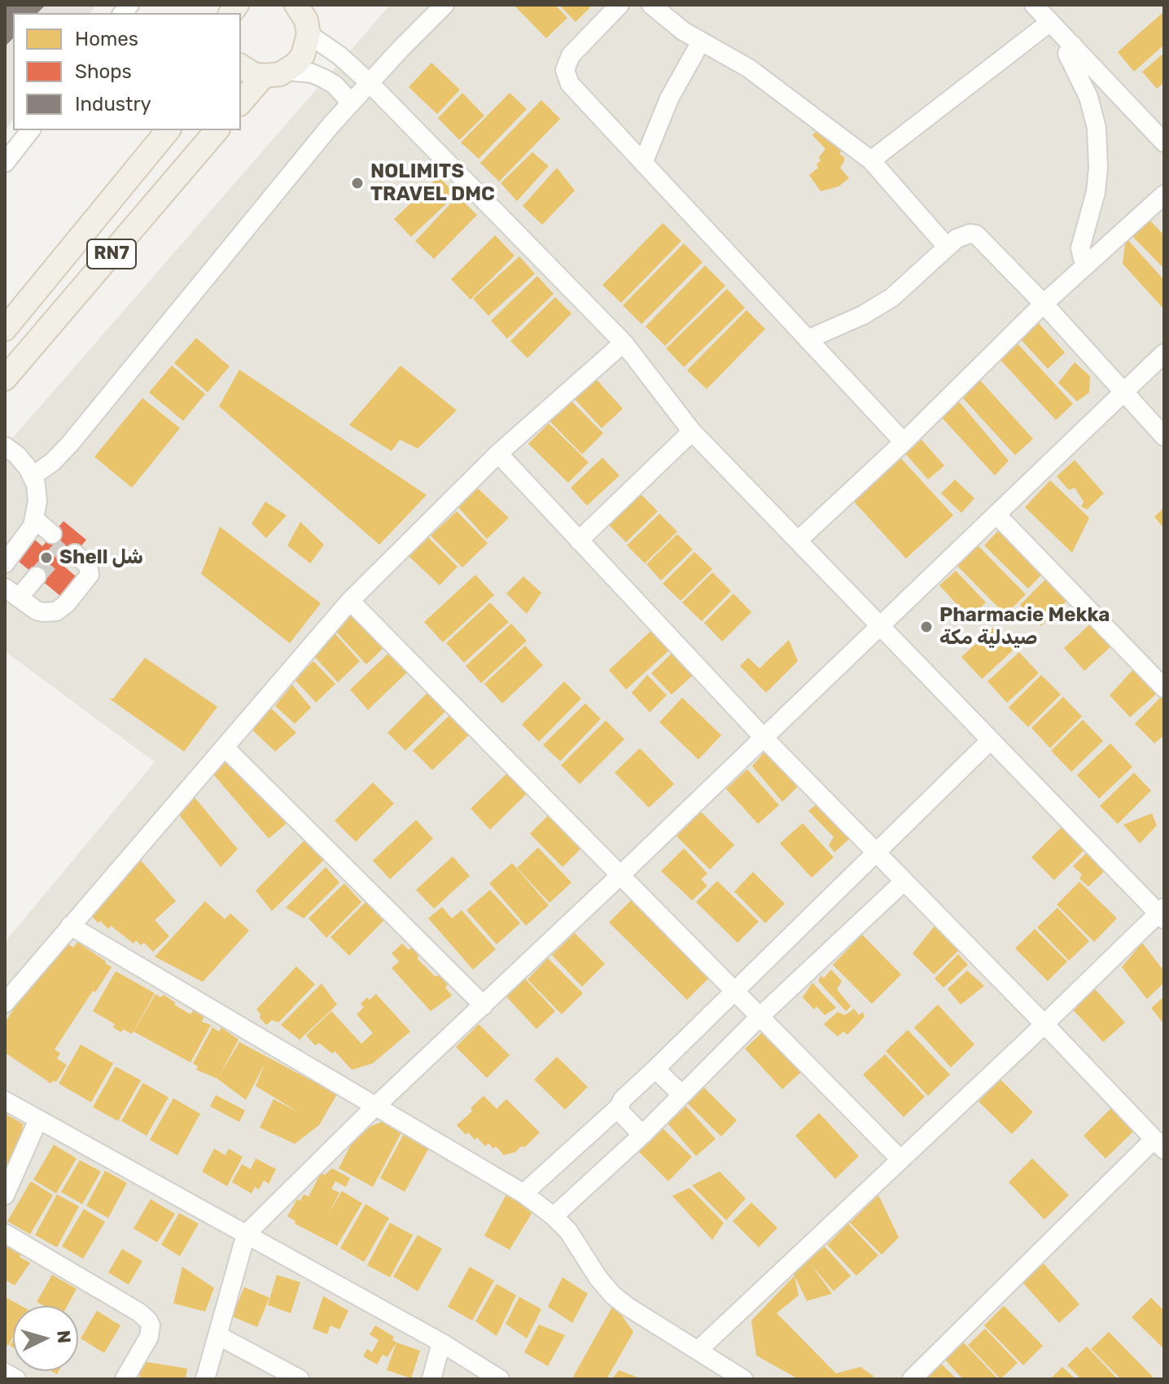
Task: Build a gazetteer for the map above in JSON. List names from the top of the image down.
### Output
{
  "streets": {
    "main road": ["RN7"]
  },
  "places": ["NOLIMITS TRAVEL DMC", "Shell شل", "Pharmacie Mekka صيدلية مكة"],
  "legend": ["Homes", "Shops", "Industry"],
  "north": "right"
}
